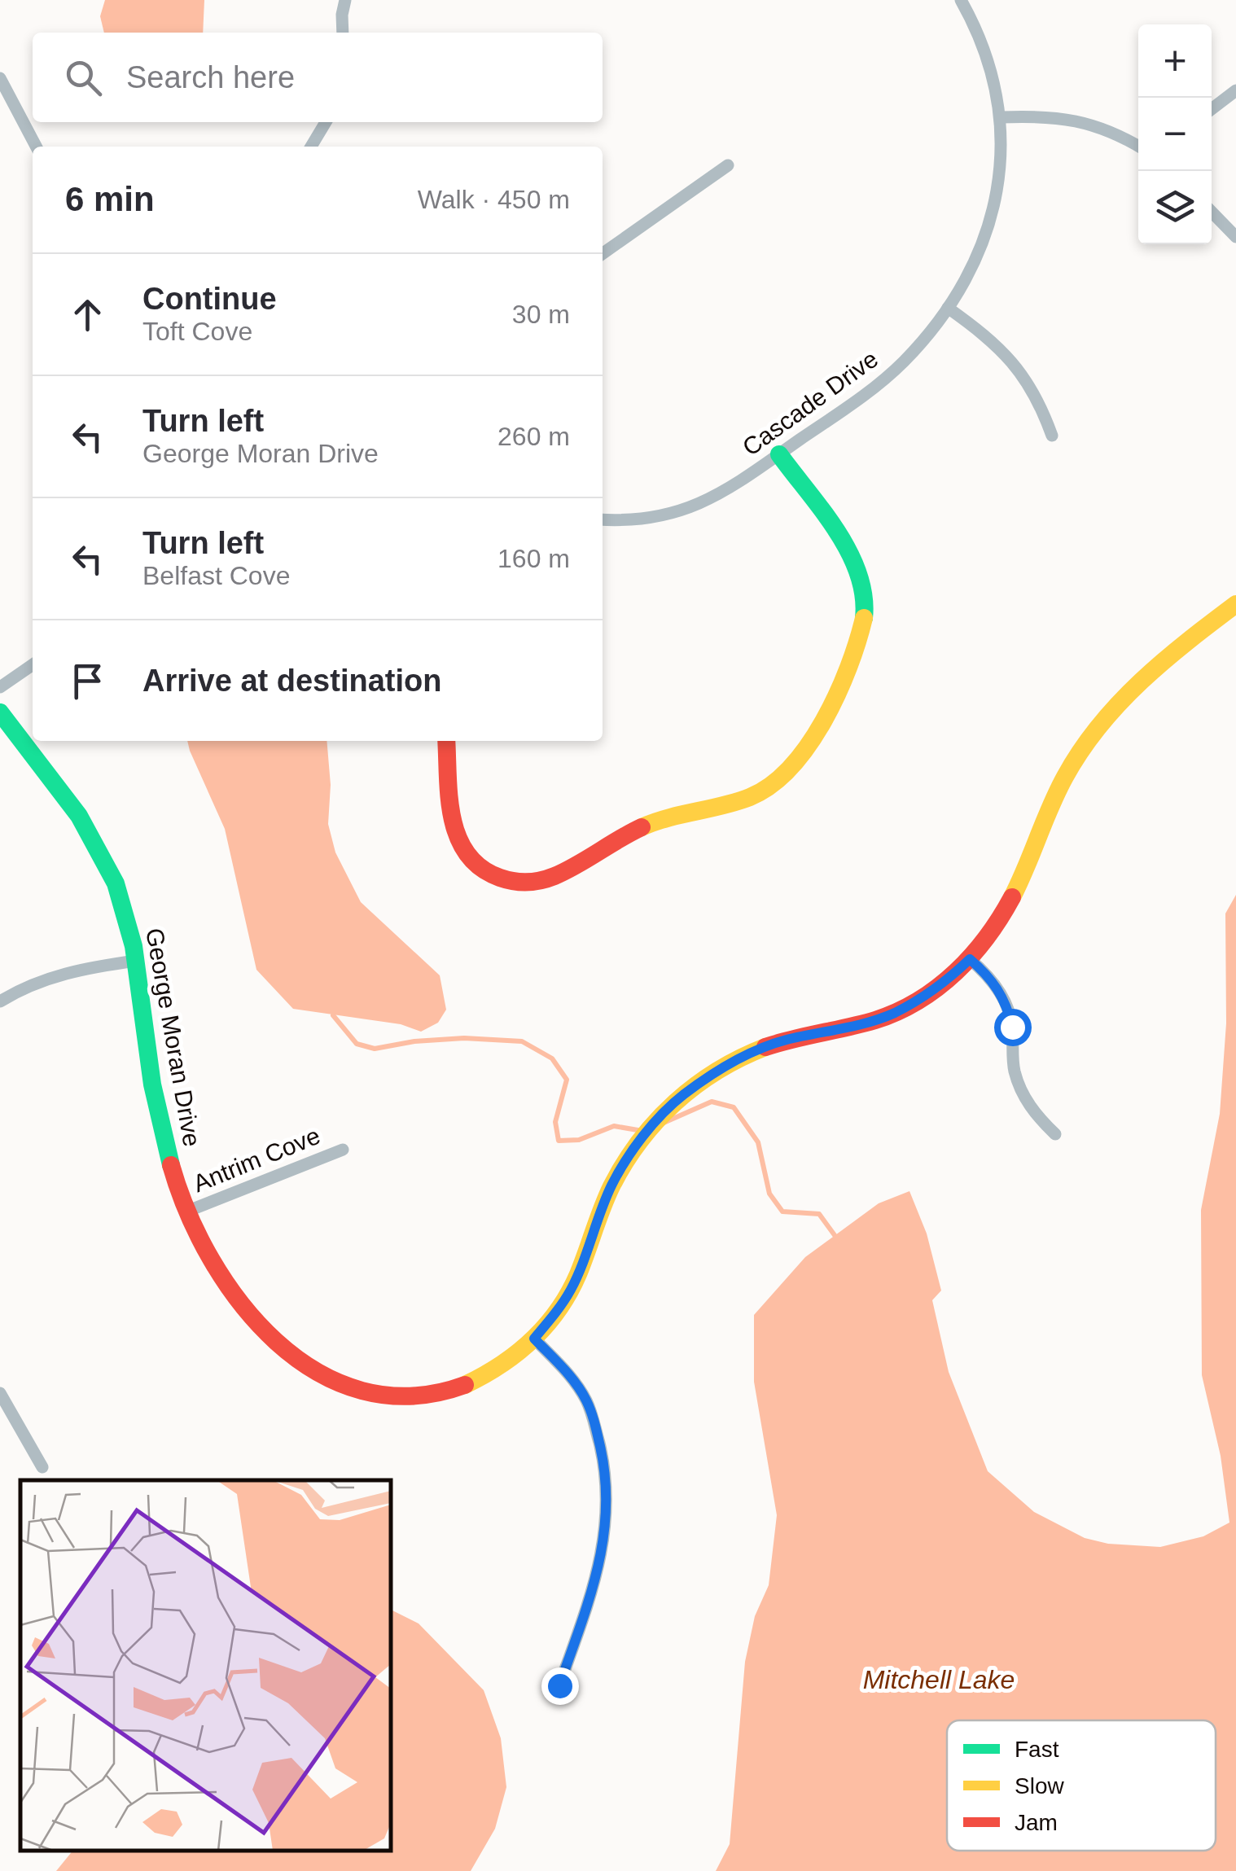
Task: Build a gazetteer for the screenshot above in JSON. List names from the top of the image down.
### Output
{
  "streets": {
    "street": ["Cascade Drive", "George Moran Drive", "Antrim Cove"]
  },
  "crossings": [
    ["George Moran Drive", "Antrim Cove"]
  ],
  "water": ["Mitchell Lake"],
  "legend": ["Fast", "Slow", "Jam"],
  "page": {
    "map_buttons": ["+", "−"],
    "search": "Search here",
    "heading": ["6 min", "Walk · 450 m"],
    "list": [
      ["Continue", "Toft Cove", "30 m"],
      ["Turn left", "George Moran Drive", "260 m"],
      ["Turn left", "Belfast Cove", "160 m"],
      "Arrive at destination"
    ]
  }
}
